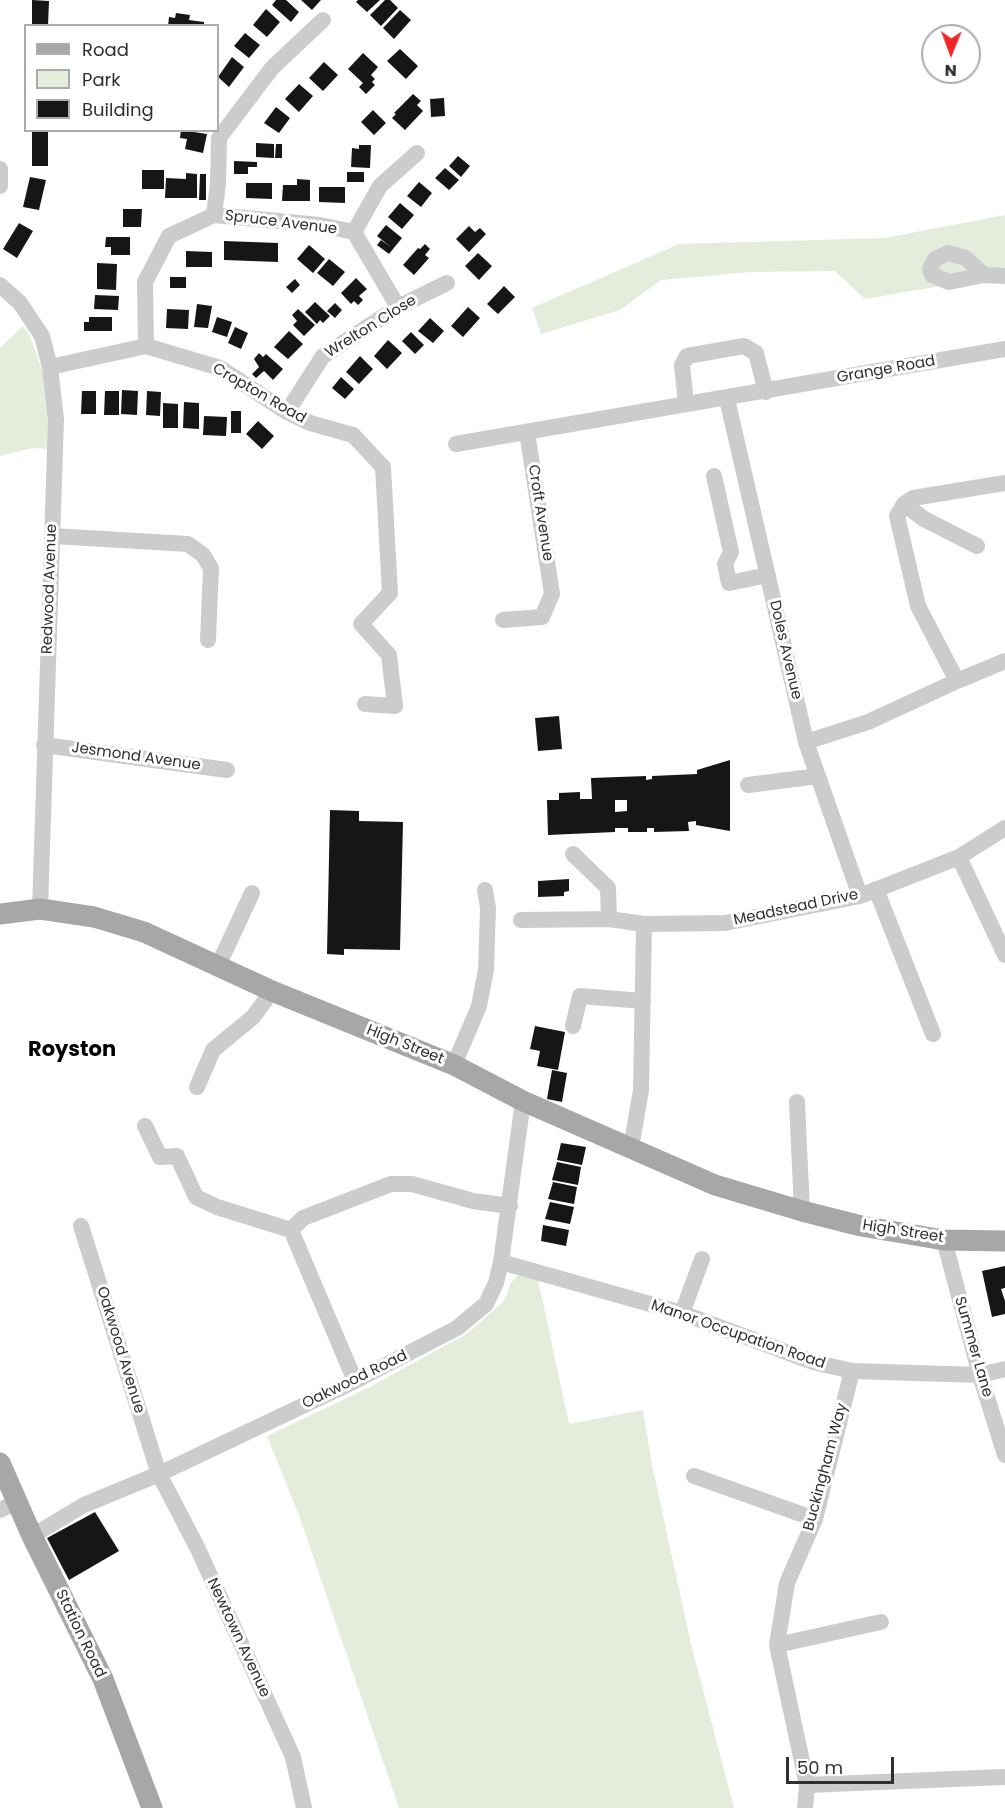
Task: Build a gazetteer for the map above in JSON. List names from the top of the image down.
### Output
{
  "streets": {
    "main road": ["High Street", "Station Road"],
    "street": [
      "Spruce Avenue",
      "Wrelton Close",
      "Grange Road",
      "Cropton Road",
      "Croft Avenue",
      "Redwood Avenue",
      "Doles Avenue",
      "Jesmond Avenue",
      "Meadstead Drive",
      "Manor Occupation Road",
      "Summer Lane",
      "Oakwood Avenue",
      "Oakwood Road",
      "Buckingham Way",
      "Newtown Avenue"
    ]
  },
  "crossings": [
    ["Spruce Avenue", "Wrelton Close"],
    ["Spruce Avenue", "Cropton Road"],
    ["Wrelton Close", "Cropton Road"],
    ["Grange Road", "Croft Avenue"],
    ["Grange Road", "Doles Avenue"],
    ["Cropton Road", "Redwood Avenue"],
    ["Redwood Avenue", "Jesmond Avenue"],
    ["Redwood Avenue", "High Street"],
    ["Doles Avenue", "Meadstead Drive"],
    ["High Street", "Summer Lane"],
    ["High Street", "Oakwood Road"],
    ["Manor Occupation Road", "Summer Lane"],
    ["Manor Occupation Road", "Oakwood Road"],
    ["Manor Occupation Road", "Buckingham Way"],
    ["Oakwood Avenue", "Oakwood Road"],
    ["Oakwood Avenue", "Newtown Avenue"],
    ["Oakwood Road", "Station Road"],
    ["Oakwood Road", "Newtown Avenue"]
  ],
  "districts": ["Royston"],
  "legend": ["Road", "Park", "Building"],
  "scale_bar": "50 m",
  "north": "bottom"
}
